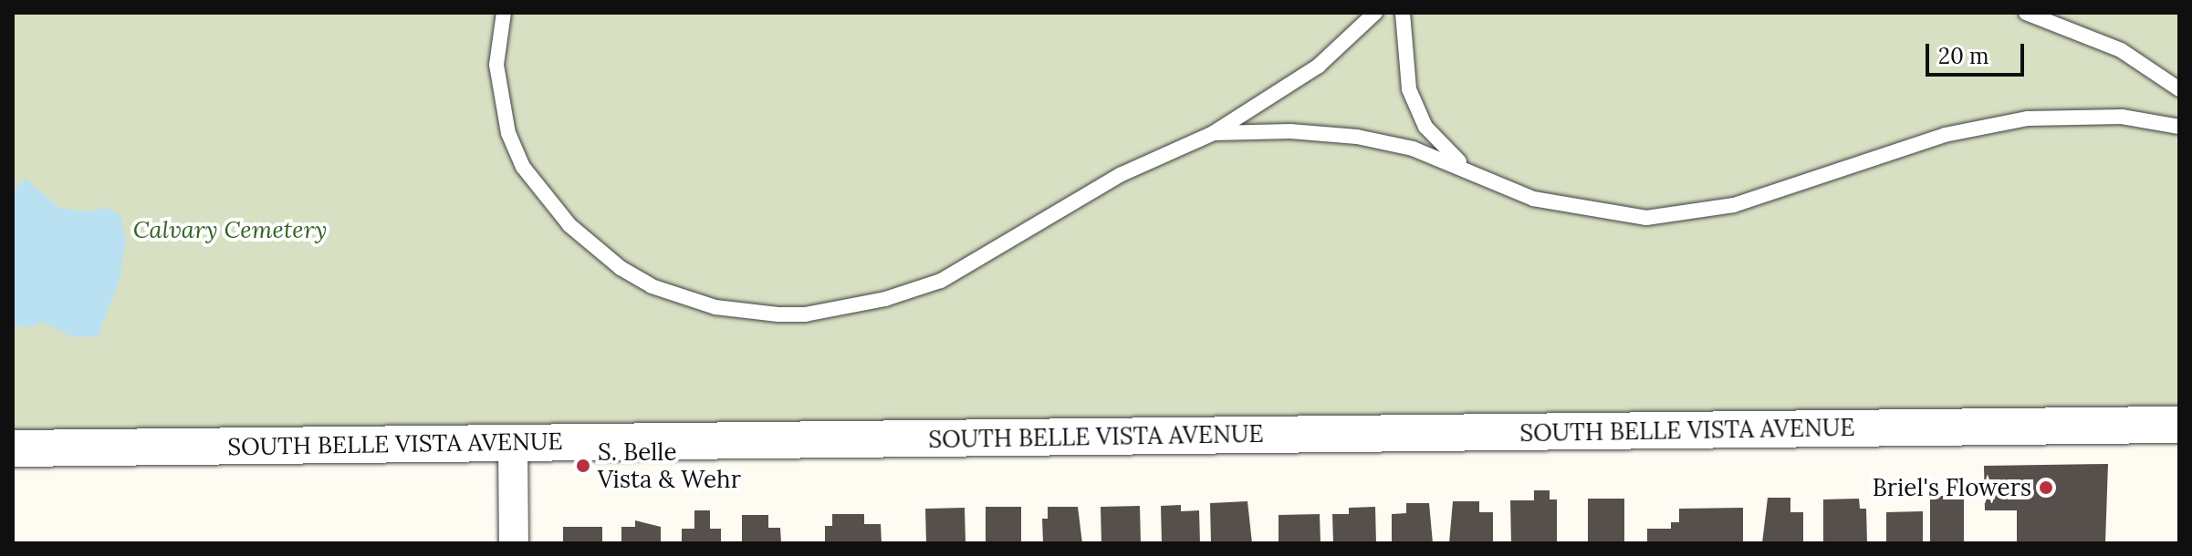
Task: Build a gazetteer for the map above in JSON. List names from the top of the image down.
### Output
{
  "streets": {
    "street": ["SOUTH BELLE VISTA AVENUE"]
  },
  "parks": ["Calvary Cemetery"],
  "places": ["S. Belle Vista & Wehr", "Briel's Flowers"],
  "scale_bar": "20 m"
}
